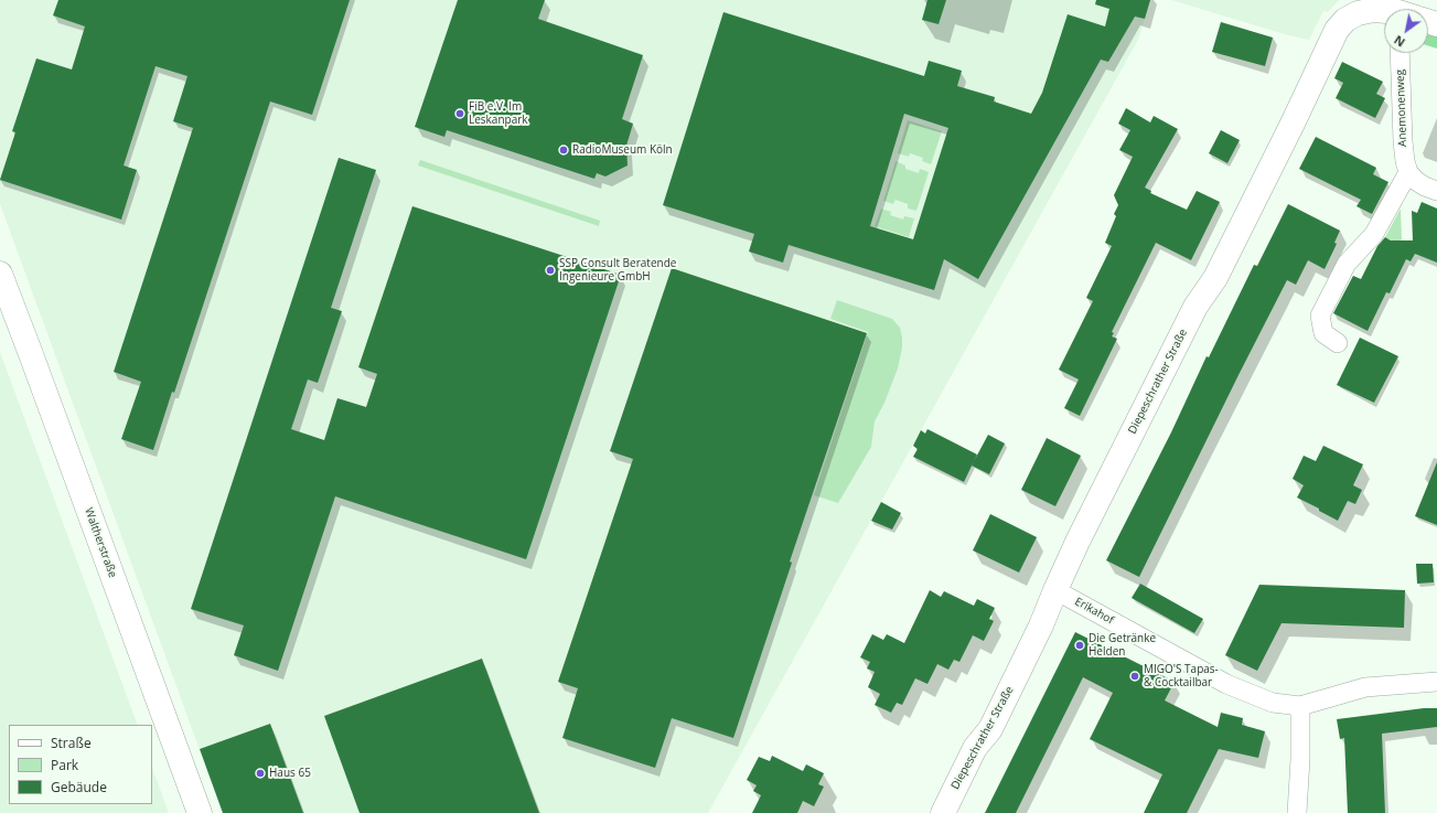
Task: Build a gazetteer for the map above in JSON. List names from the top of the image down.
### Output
{
  "streets": {
    "street": [
      "Anemonenweg",
      "Diepeschrather Straße",
      "Waltherstraße",
      "Erikahof"
    ]
  },
  "crossings": [
    ["Diepeschrather Straße", "Erikahof"]
  ],
  "places": [
    "FiB e.V. Im Leskanpark",
    "RadioMuseum Köln",
    "SSP Consult Beratende Ingenieure GmbH",
    "Die Getränke Helden",
    "MIGO'S Tapas- & Cocktailbar",
    "Haus 65"
  ],
  "legend": ["Straße", "Park", "Gebäude"],
  "north": "bottom left"
}
